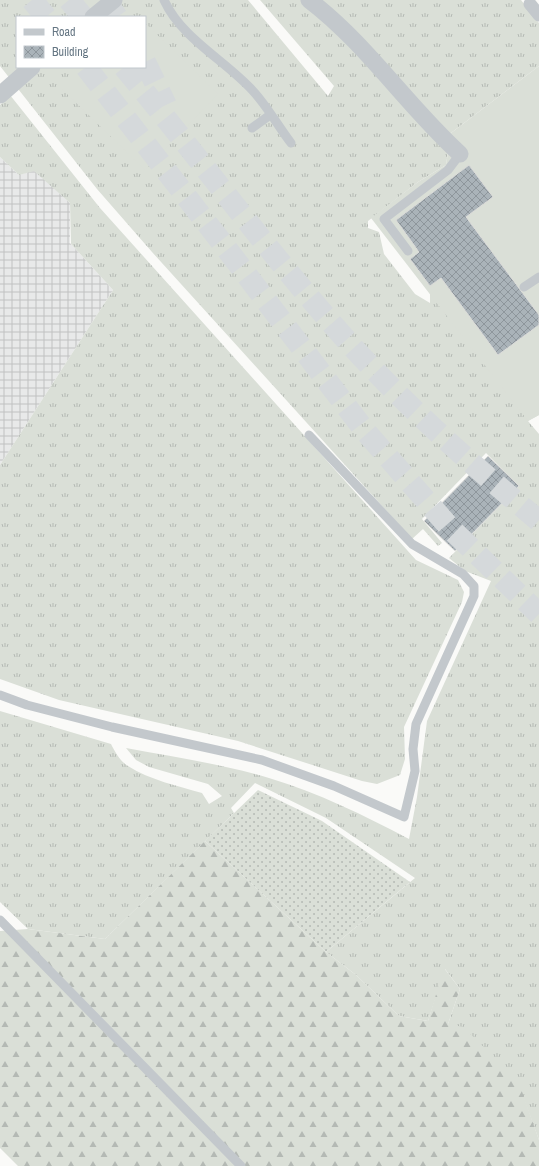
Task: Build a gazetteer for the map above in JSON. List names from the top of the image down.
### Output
{
  "legend": ["Road", "Building"]
}
